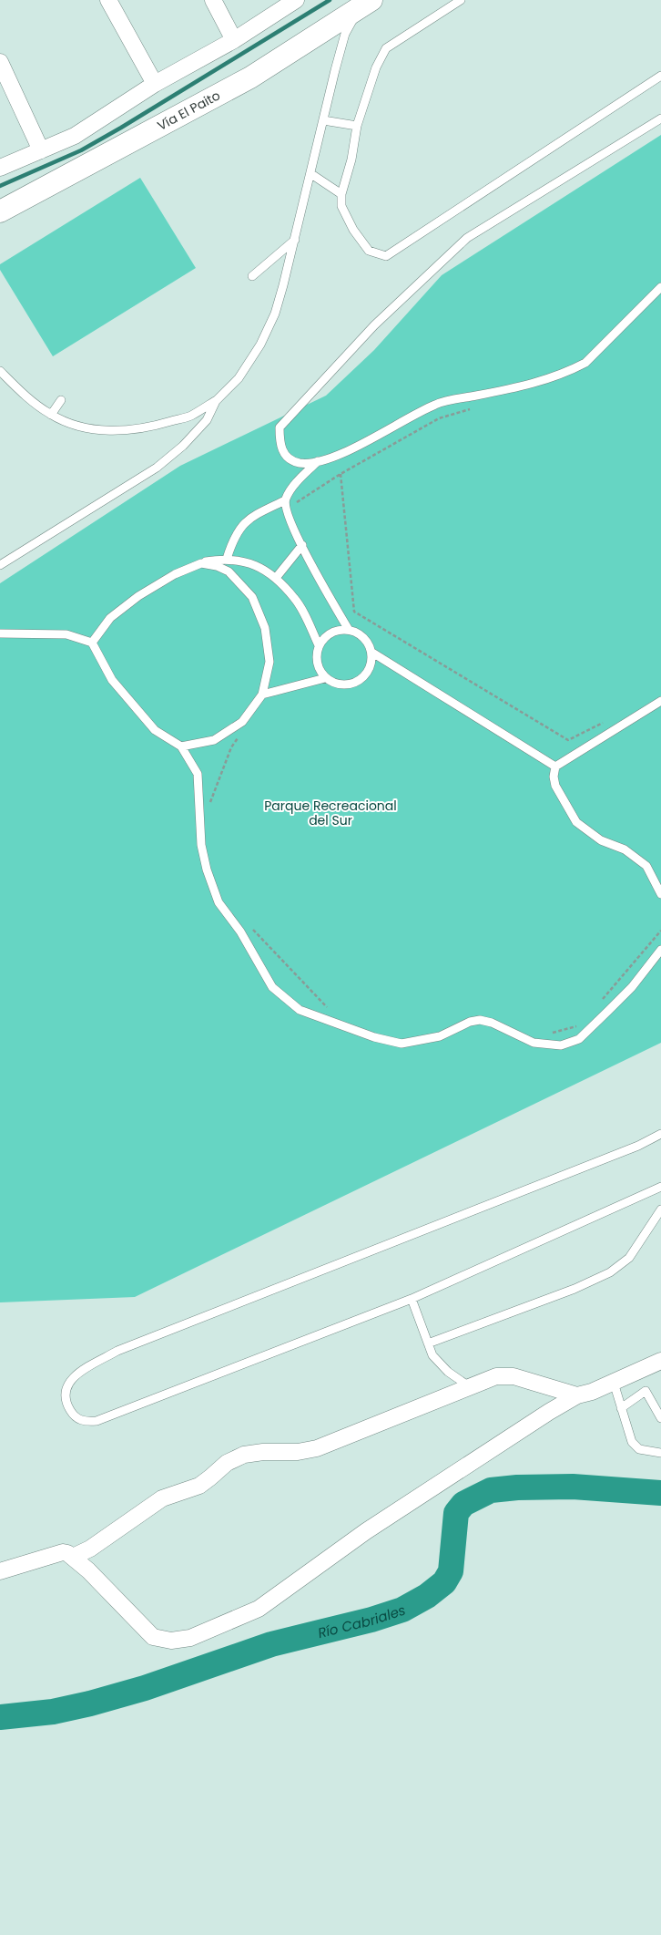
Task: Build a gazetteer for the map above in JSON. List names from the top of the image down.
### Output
{
  "streets": {
    "street": ["Vía El Paito"]
  },
  "water": ["Río Cabriales"],
  "parks": ["Parque Recreacional del Sur"]
}
